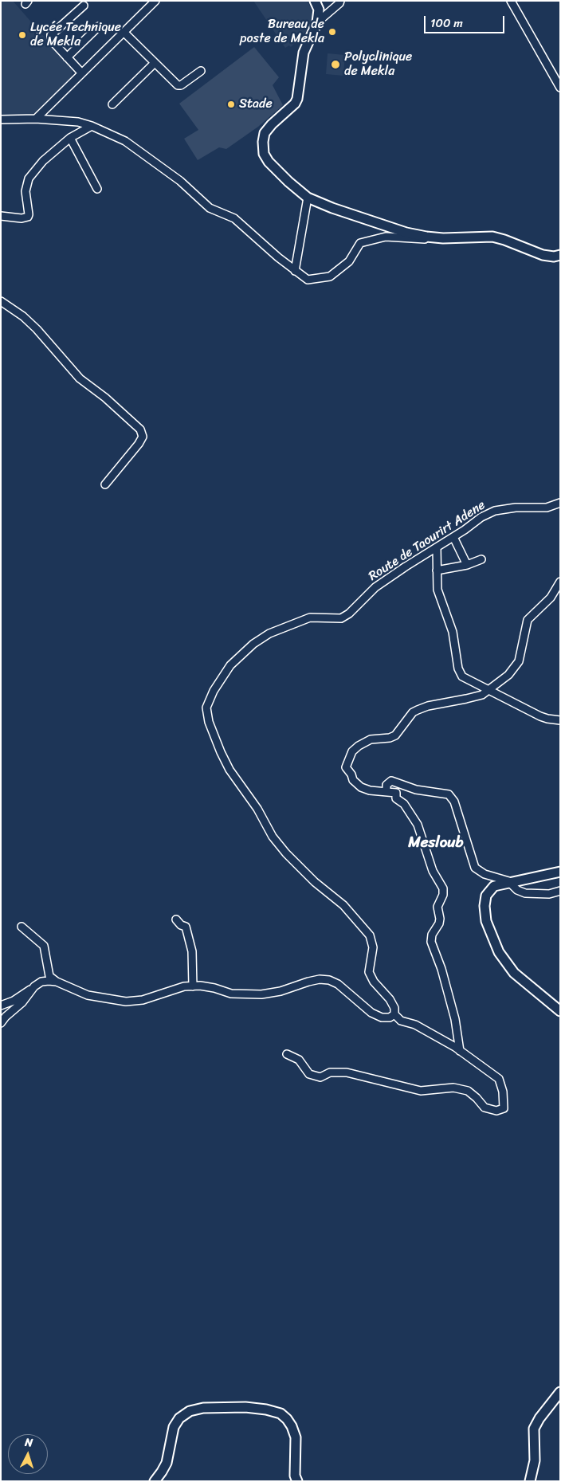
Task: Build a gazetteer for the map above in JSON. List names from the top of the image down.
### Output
{
  "streets": {
    "street": ["Route de Taourirt Adene"]
  },
  "districts": ["Mesloub"],
  "places": [
    "Bureau de poste de Mekla",
    "Lycée Technique de Mekla",
    "Polyclinique de Mekla",
    "Stade"
  ],
  "scale_bar": "100 m",
  "north": "top"
}
